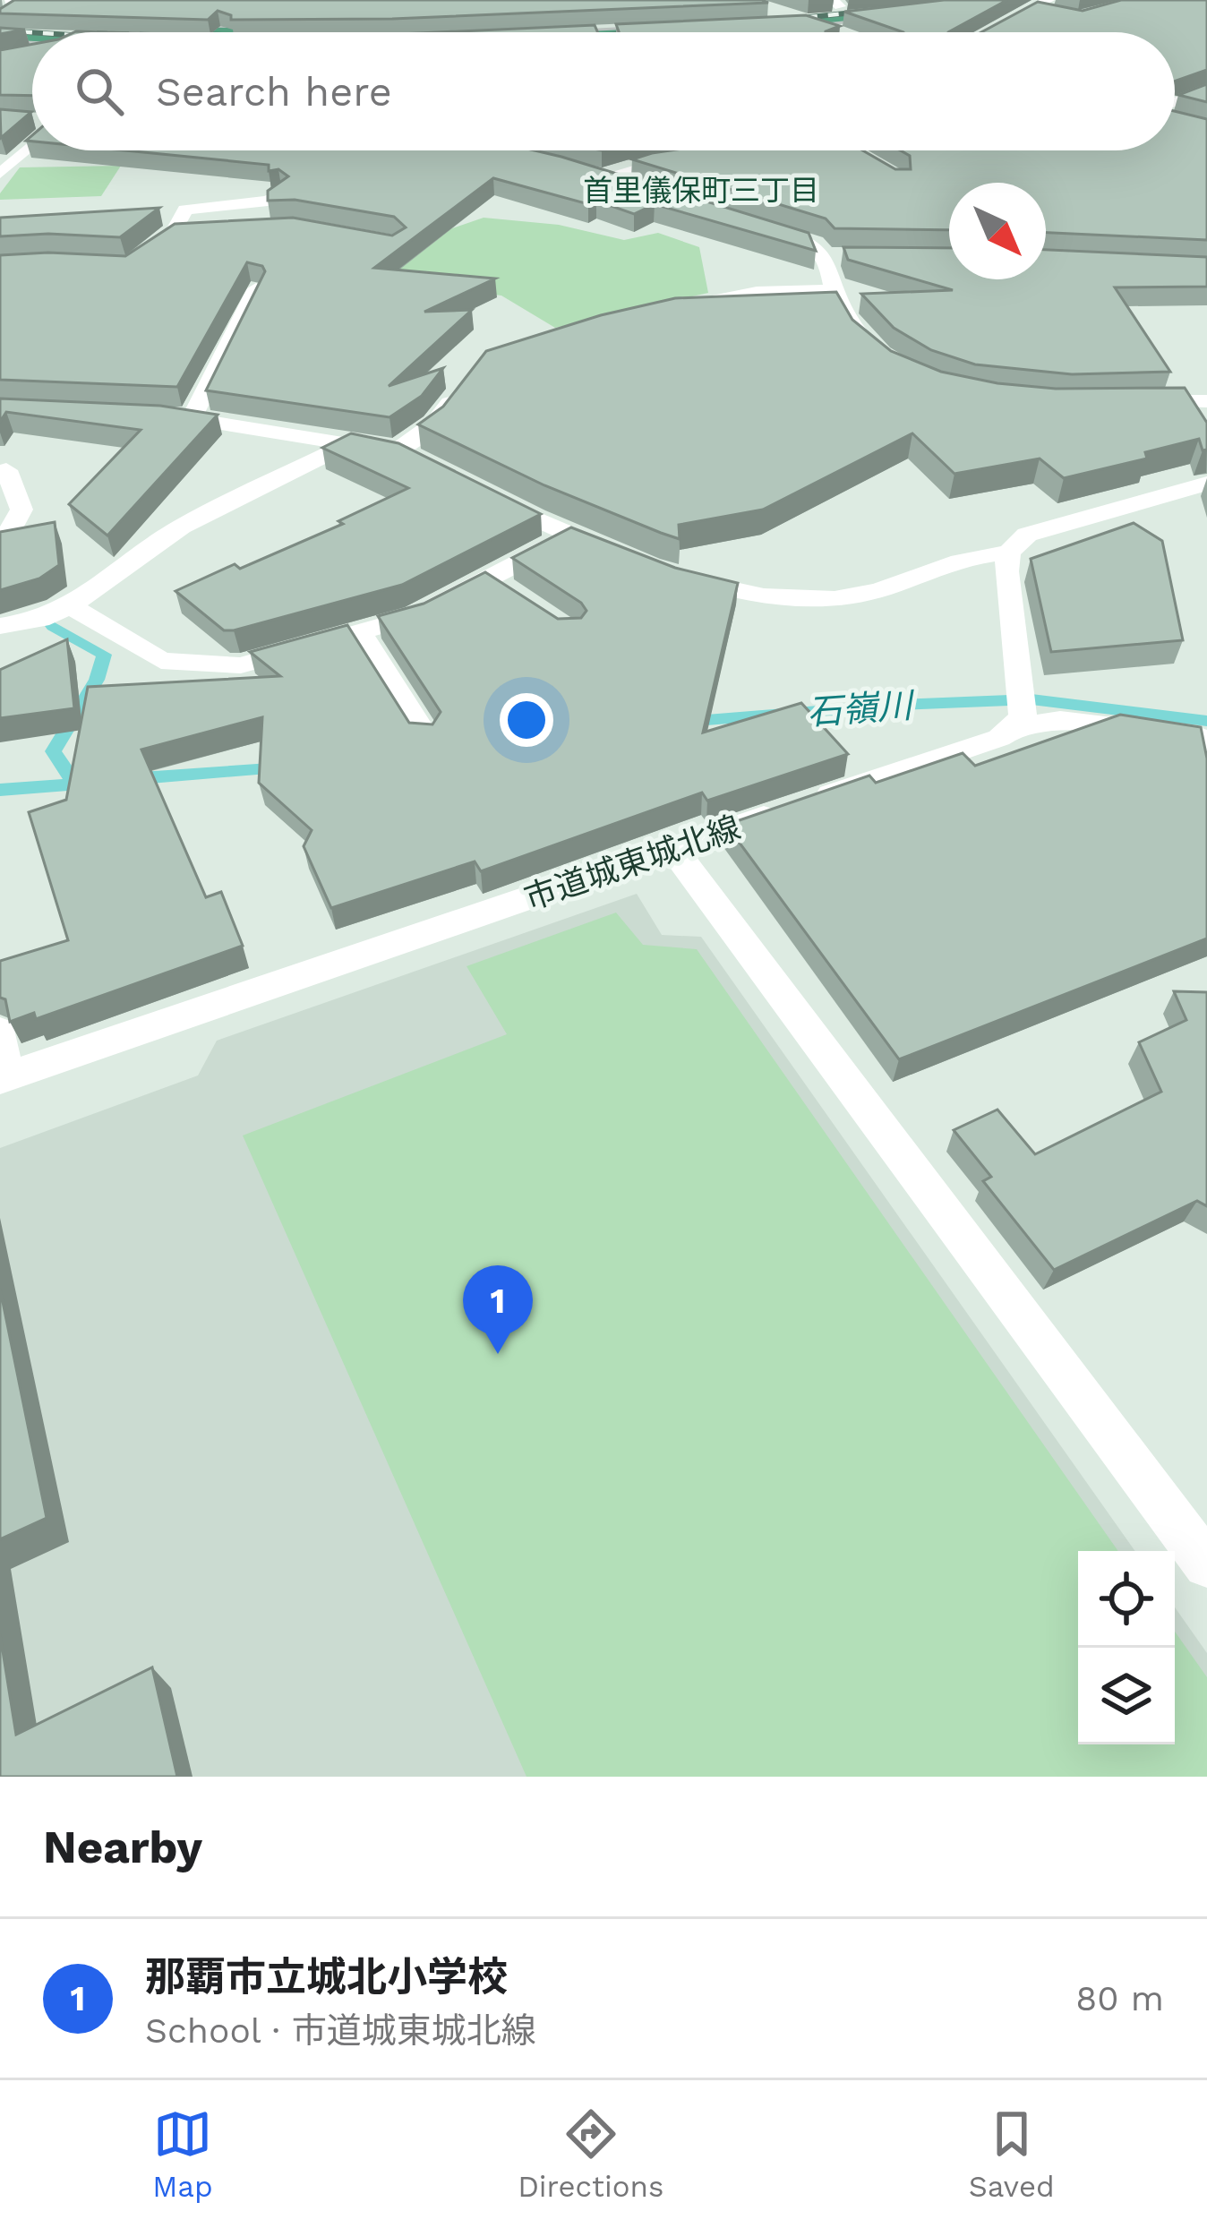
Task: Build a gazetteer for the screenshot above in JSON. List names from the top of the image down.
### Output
{
  "streets": {
    "street": ["市道城東城北線"]
  },
  "districts": ["首里儀保町三丁目"],
  "water": ["石嶺川"],
  "north": "bottom right",
  "page": {
    "search": "Search here",
    "pins": "1",
    "heading": "Nearby",
    "list": [
      {
        "mark": "1",
        "name": "那覇市立城北小学校",
        "note": "School · 市道城東城北線",
        "value": "80 m"
      }
    ],
    "nav": ["Map", "Directions", "Saved"]
  }
}
